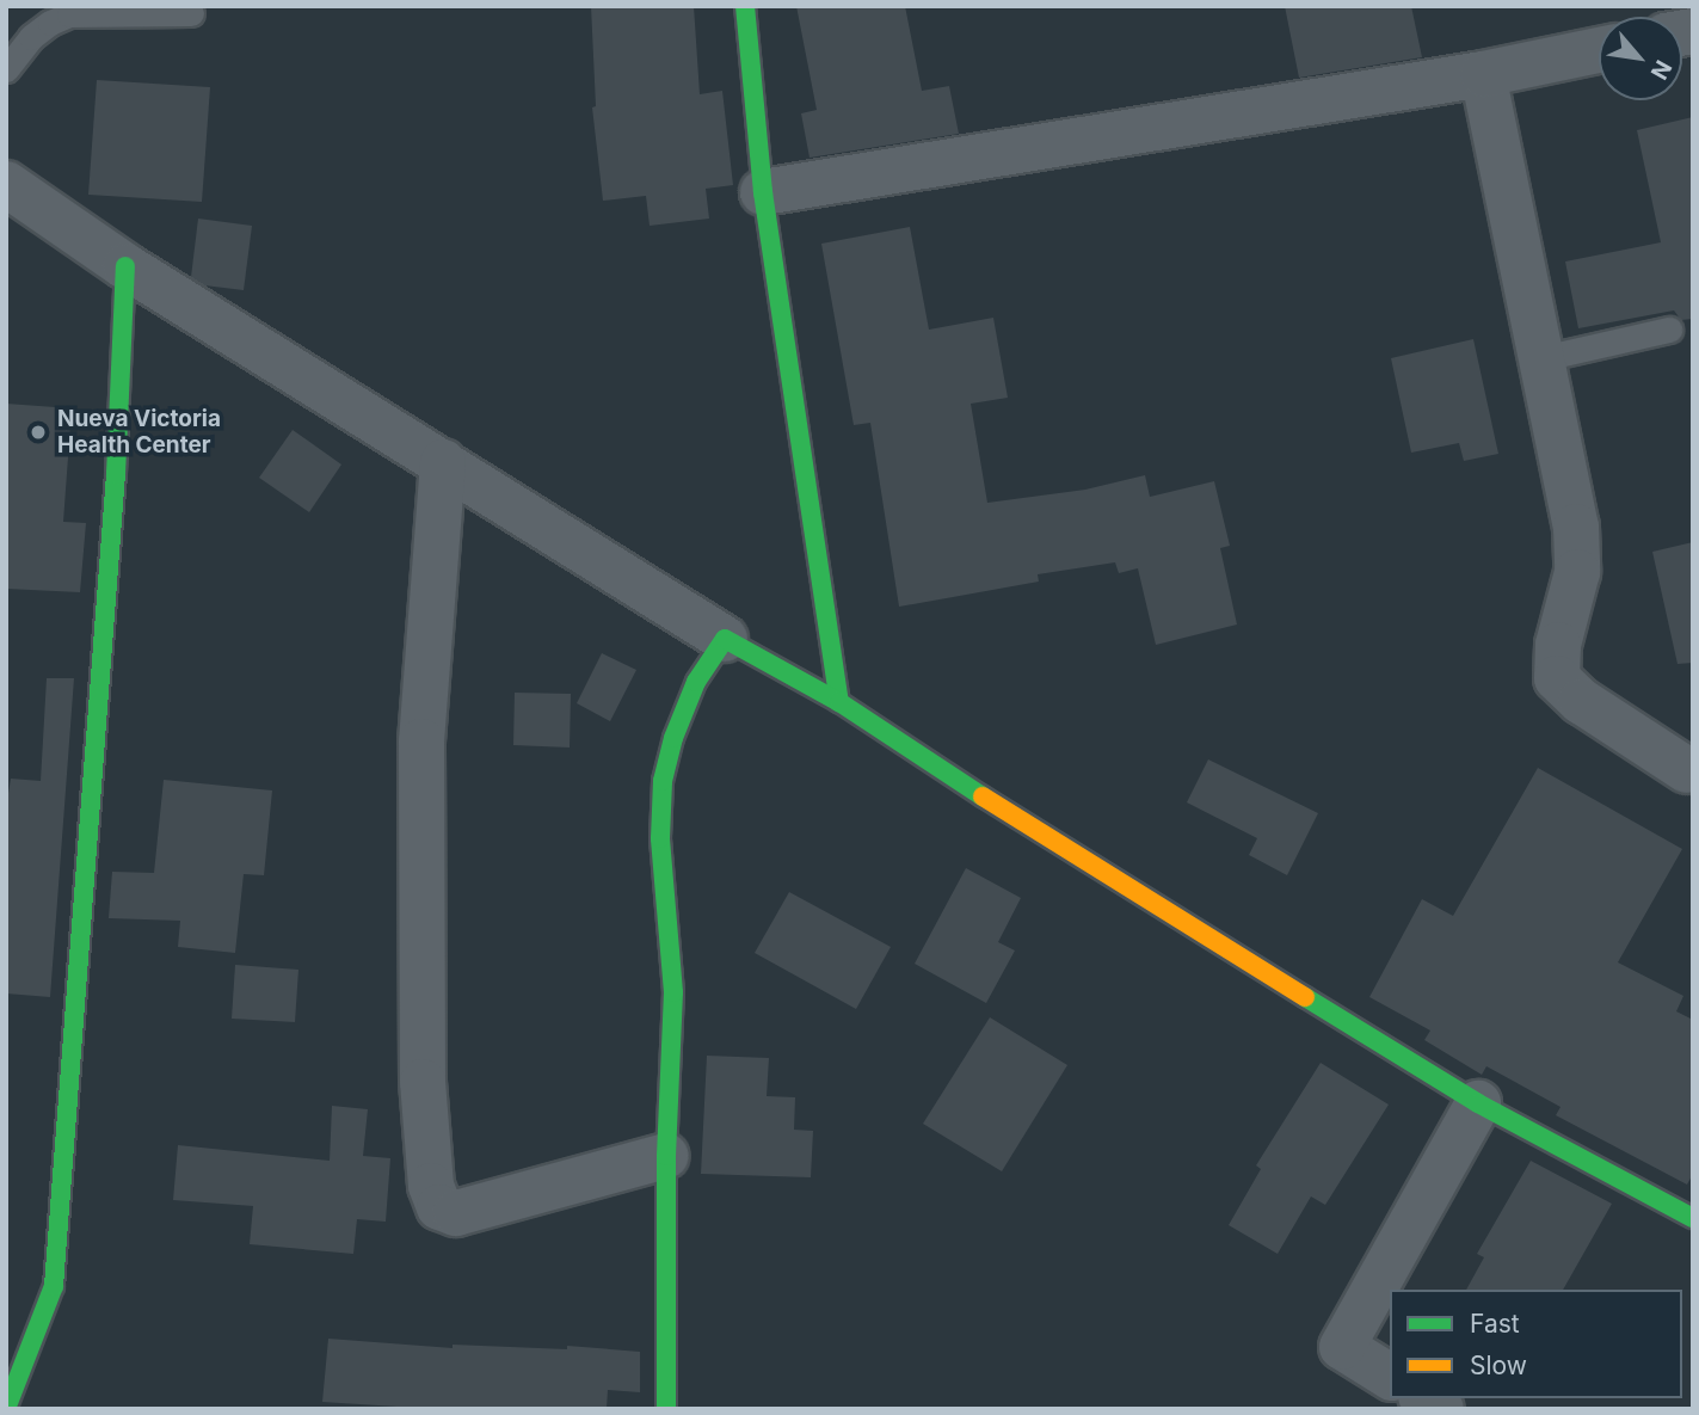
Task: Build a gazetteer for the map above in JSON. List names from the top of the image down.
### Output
{
  "places": ["Nueva Victoria Health Center"],
  "legend": ["Fast", "Slow"],
  "north": "bottom right"
}
